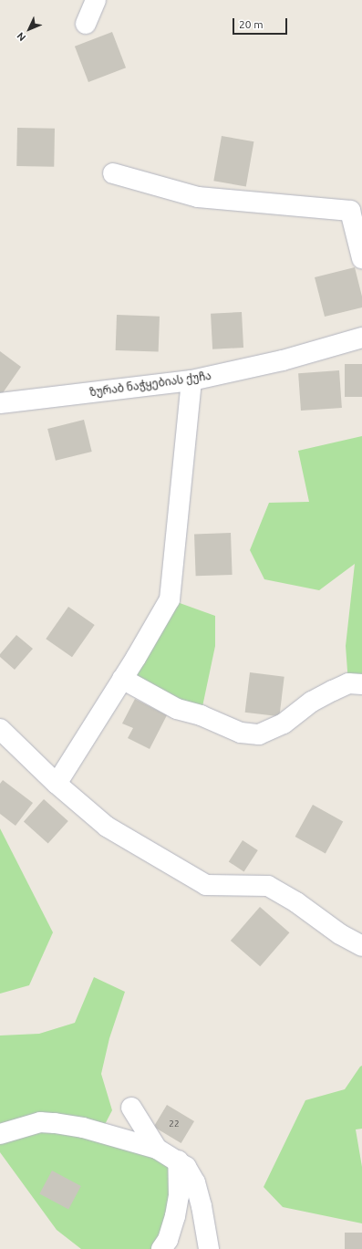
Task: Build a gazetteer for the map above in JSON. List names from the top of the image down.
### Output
{
  "streets": {
    "street": ["ზურაბ ნაჭყებიას ქუჩა"]
  },
  "house_numbers": ["22"],
  "scale_bar": "20 m",
  "north": "bottom left"
}
